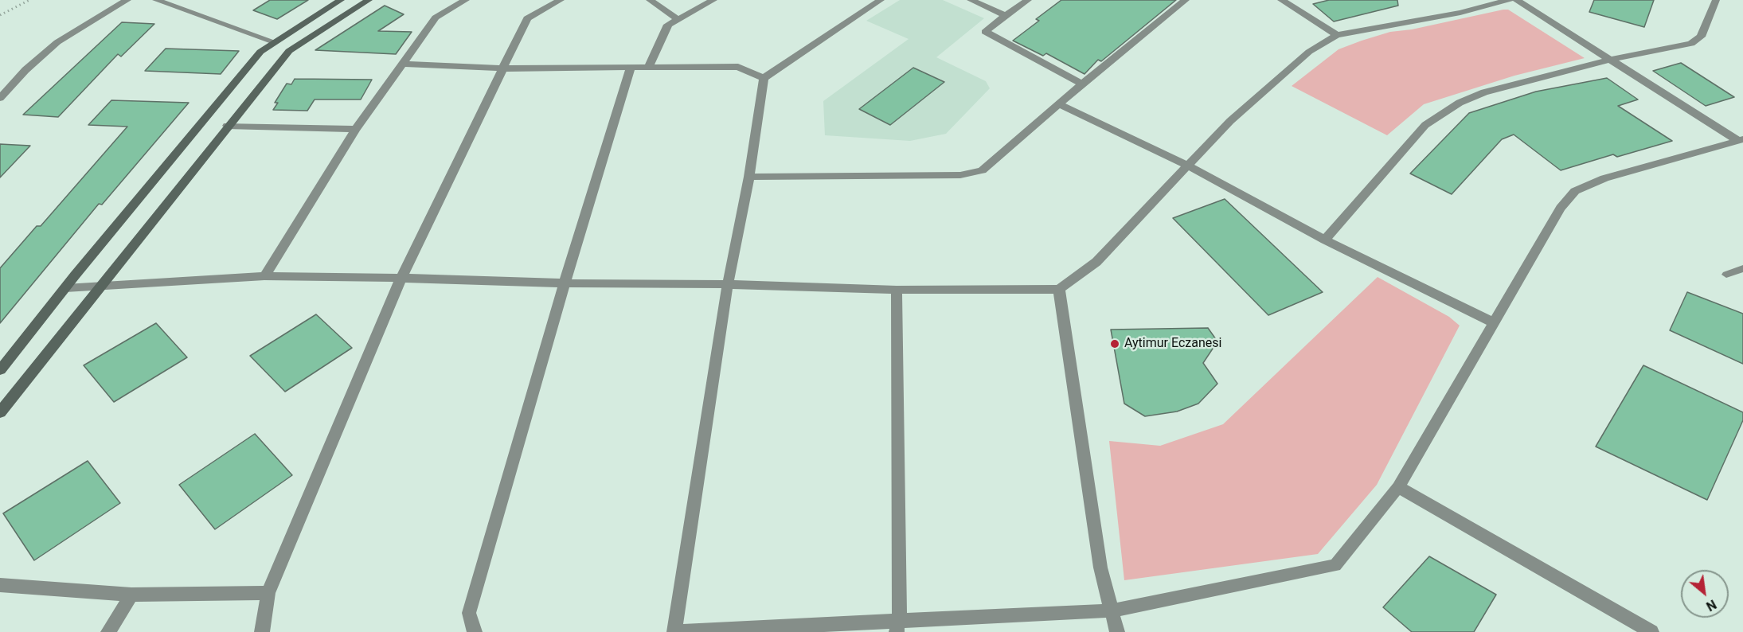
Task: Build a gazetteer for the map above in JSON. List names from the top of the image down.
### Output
{
  "places": ["Aytimur Eczanesi"],
  "north": "bottom right"
}
